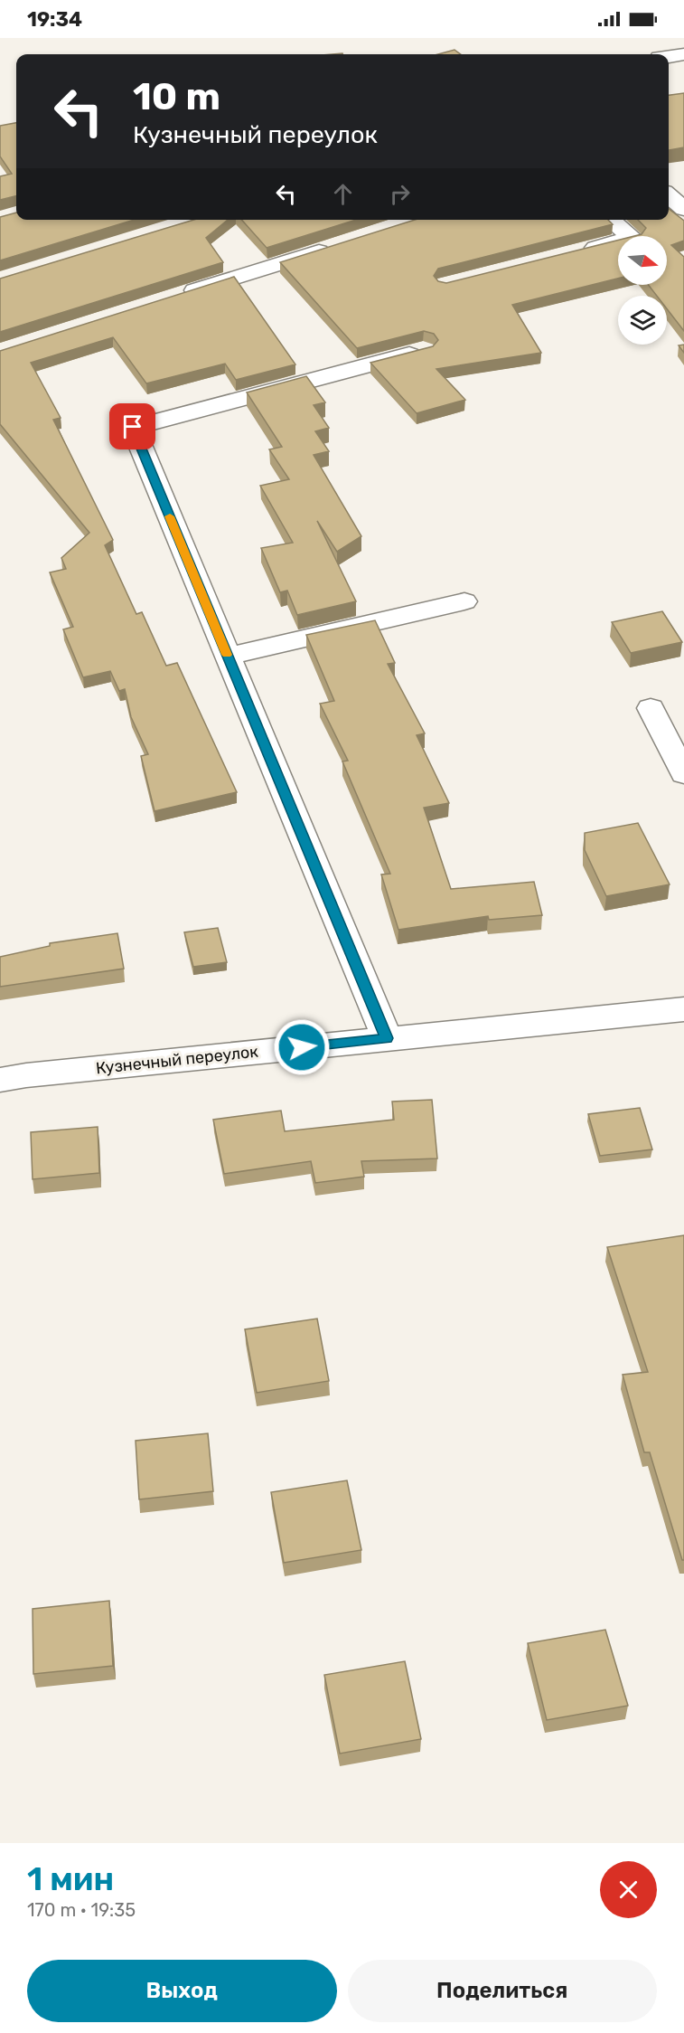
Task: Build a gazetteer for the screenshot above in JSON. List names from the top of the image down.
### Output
{
  "streets": {
    "street": ["Кузнечный переулок"]
  },
  "north": "right",
  "page": {
    "status": "19:34",
    "turn": ["10 m", "Кузнечный переулок"],
    "heading": ["1 мин", "170 m · 19:35"],
    "buttons": ["Выход", "Поделиться"]
  }
}
